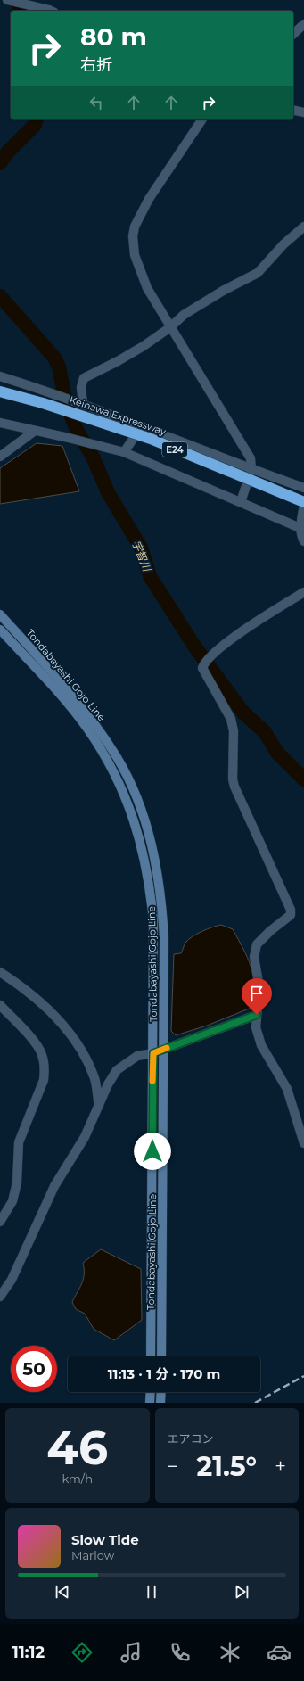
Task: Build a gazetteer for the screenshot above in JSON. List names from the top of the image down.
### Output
{
  "streets": {
    "highway": ["Keinawa Expressway", "E24"],
    "main road": ["Tondabayashi Gojo Line"]
  },
  "water": ["宇智川"],
  "page": {
    "turn": ["80 m", "右折"],
    "limit": "50",
    "trip": "11:13 · 1 分 · 170 m",
    "tile": [
      ["46", "km/h"],
      "エアコン"
    ],
    "heat": ["−", "21.5°", "+"],
    "song": ["Slow Tide", "Marlow"],
    "tabs": "11:12"
  }
}
